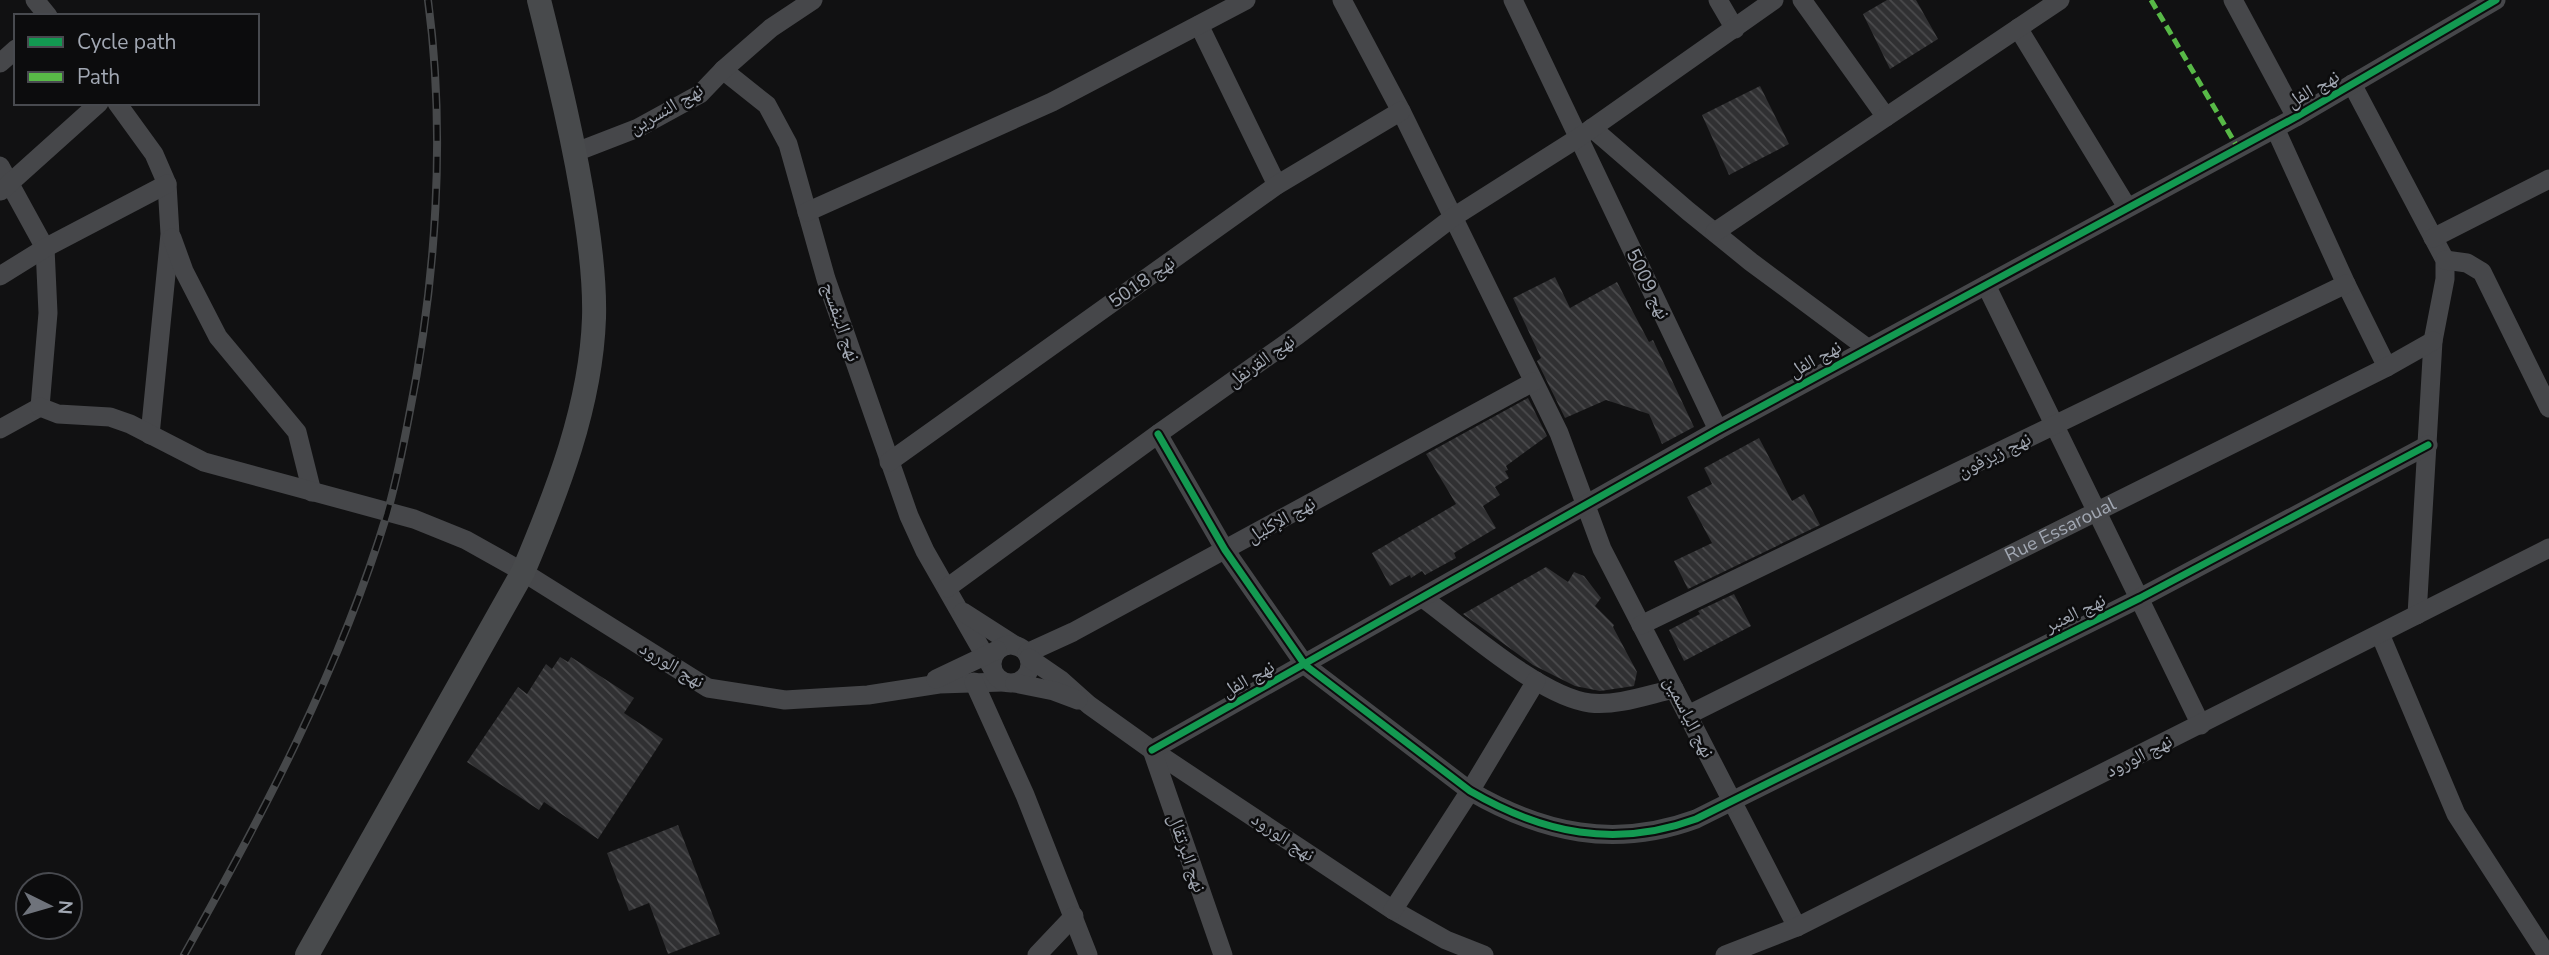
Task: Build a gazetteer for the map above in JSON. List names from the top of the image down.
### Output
{
  "streets": {
    "street": [
      "نهج الفل",
      "نهج النسرين",
      "نهج 5018",
      "نهج 5009",
      "نهج البنفسج",
      "نهج القرنفل",
      "نهج زيزفون",
      "نهج الإكليل",
      "Rue Essaroual",
      "نهج العنبر",
      "نهج الورود",
      "نهج الياسمين",
      "نهج البرتقال"
    ]
  },
  "crossings": [
    ["نهج الفل", "نهج 5009"],
    ["نهج الفل", "نهج العنبر"],
    ["نهج الفل", "نهج الورود"],
    ["نهج الفل", "نهج الياسمين"],
    ["نهج الفل", "نهج البرتقال"],
    ["نهج النسرين", "نهج البنفسج"],
    ["نهج 5018", "نهج البنفسج"],
    ["نهج 5018", "نهج الياسمين"],
    ["نهج 5009", "نهج القرنفل"],
    ["نهج البنفسج", "نهج القرنفل"],
    ["نهج البنفسج", "نهج الإكليل"],
    ["نهج القرنفل", "نهج العنبر"],
    ["نهج القرنفل", "نهج الياسمين"],
    ["نهج زيزفون", "نهج الياسمين"],
    ["نهج الإكليل", "نهج العنبر"],
    ["نهج الإكليل", "نهج الورود"],
    ["نهج الإكليل", "نهج الياسمين"],
    ["Rue Essaroual", "نهج الياسمين"],
    ["نهج العنبر", "نهج الياسمين"],
    ["نهج الورود", "نهج الياسمين"],
    ["نهج الورود", "نهج البرتقال"]
  ],
  "legend": ["Cycle path", "Path"],
  "north": "right"
}
